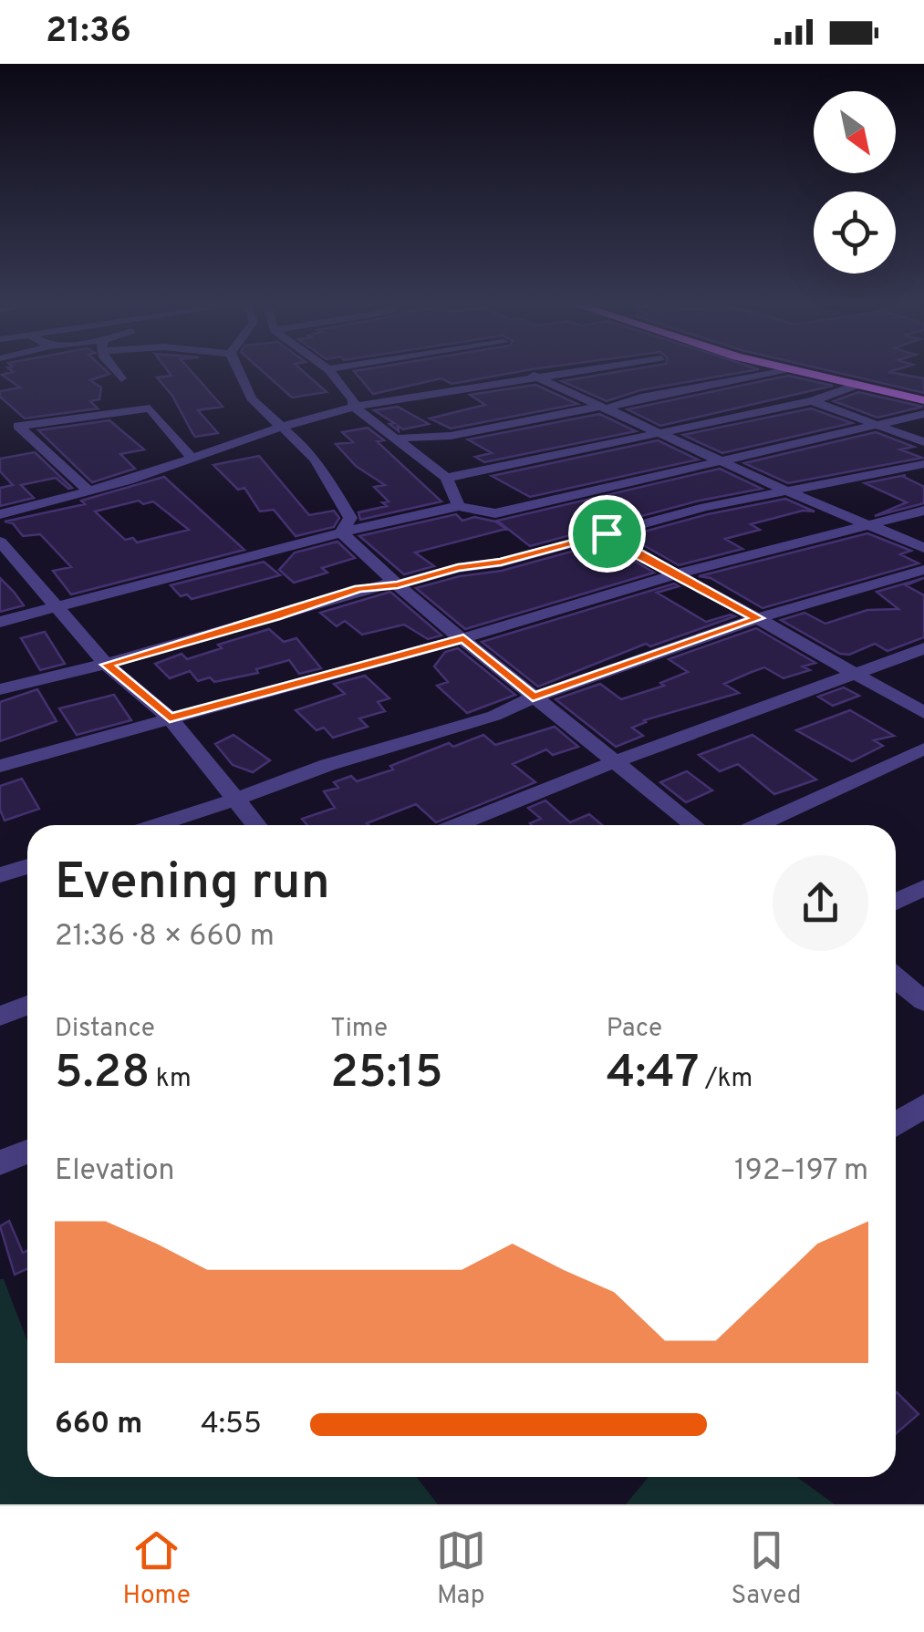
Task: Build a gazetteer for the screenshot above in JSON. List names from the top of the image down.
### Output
{
  "north": "bottom right",
  "page": {
    "status": "21:36",
    "heading": ["Evening run", "21:36 · 8 × 660 m"],
    "stats": [
      ["Distance", "5.28 km"],
      ["Time", "25:15"],
      ["Pace", "4:47 /km"]
    ],
    "chart": ["Elevation", "192–197 m"],
    "list": [
      {
        "name": "660 m",
        "note": "4:55"
      }
    ],
    "tabs": ["Home", "Map", "Saved"]
  }
}
